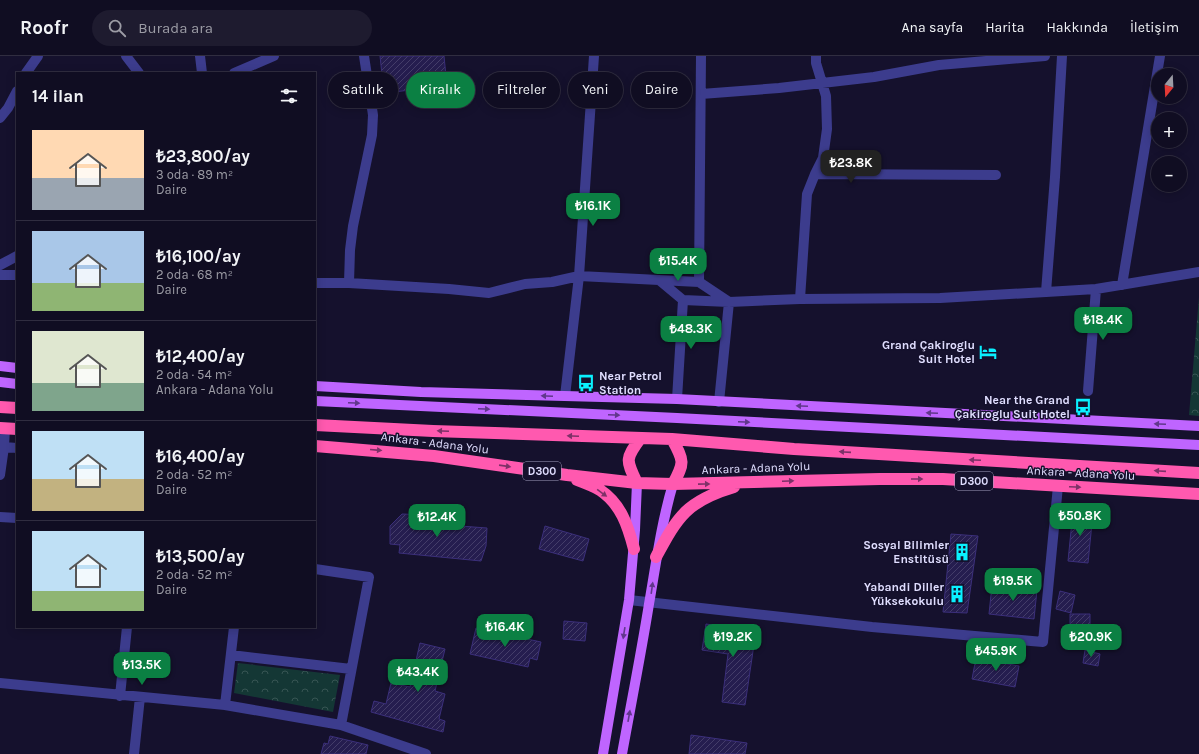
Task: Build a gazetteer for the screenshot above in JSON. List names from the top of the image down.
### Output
{
  "streets": {
    "highway": ["Ankara - Adana Yolu", "D300"]
  },
  "places": {
    "hotel": ["Grand Çakiroglu Suit Hotel"],
    "bus stop": ["Near Petrol Station", "Near the Grand Çakiroglu Suit Hotel"],
    "building": ["Sosyal Bilimler Enstitüsü", "Yabandi Diller Yüksekokulu"]
  },
  "north": "bottom",
  "page": {
    "header": "Roofr",
    "search": "Burada ara",
    "nav": [
      "Ana sayfa",
      "Harita",
      "Hakkında",
      "İletişim"
    ],
    "map_buttons": ["+", "−"],
    "chip": [
      "Satılık",
      "Kiralık",
      "Filtreler",
      "Yeni",
      "Daire"
    ],
    "heading": "14 ilan",
    "list": [
      {
        "name": "₺23,800/ay",
        "note": "3 oda · 89 m² · Daire"
      },
      {
        "name": "₺16,100/ay",
        "note": "2 oda · 68 m² · Daire"
      },
      {
        "name": "₺12,400/ay",
        "note": "2 oda · 54 m² · Ankara - Adana Yolu"
      },
      {
        "name": "₺16,400/ay",
        "note": "2 oda · 52 m² · Daire"
      },
      {
        "name": "₺13,500/ay",
        "note": "2 oda · 52 m² · Daire"
      }
    ],
    "price": [
      "₺23.8K",
      "₺16.1K",
      "₺15.4K",
      "₺18.4K",
      "₺48.3K",
      "₺50.8K",
      "₺12.4K",
      "₺19.5K",
      "₺16.4K",
      "₺19.2K",
      "₺20.9K",
      "₺45.9K",
      "₺13.5K",
      "₺43.4K"
    ]
  }
}
